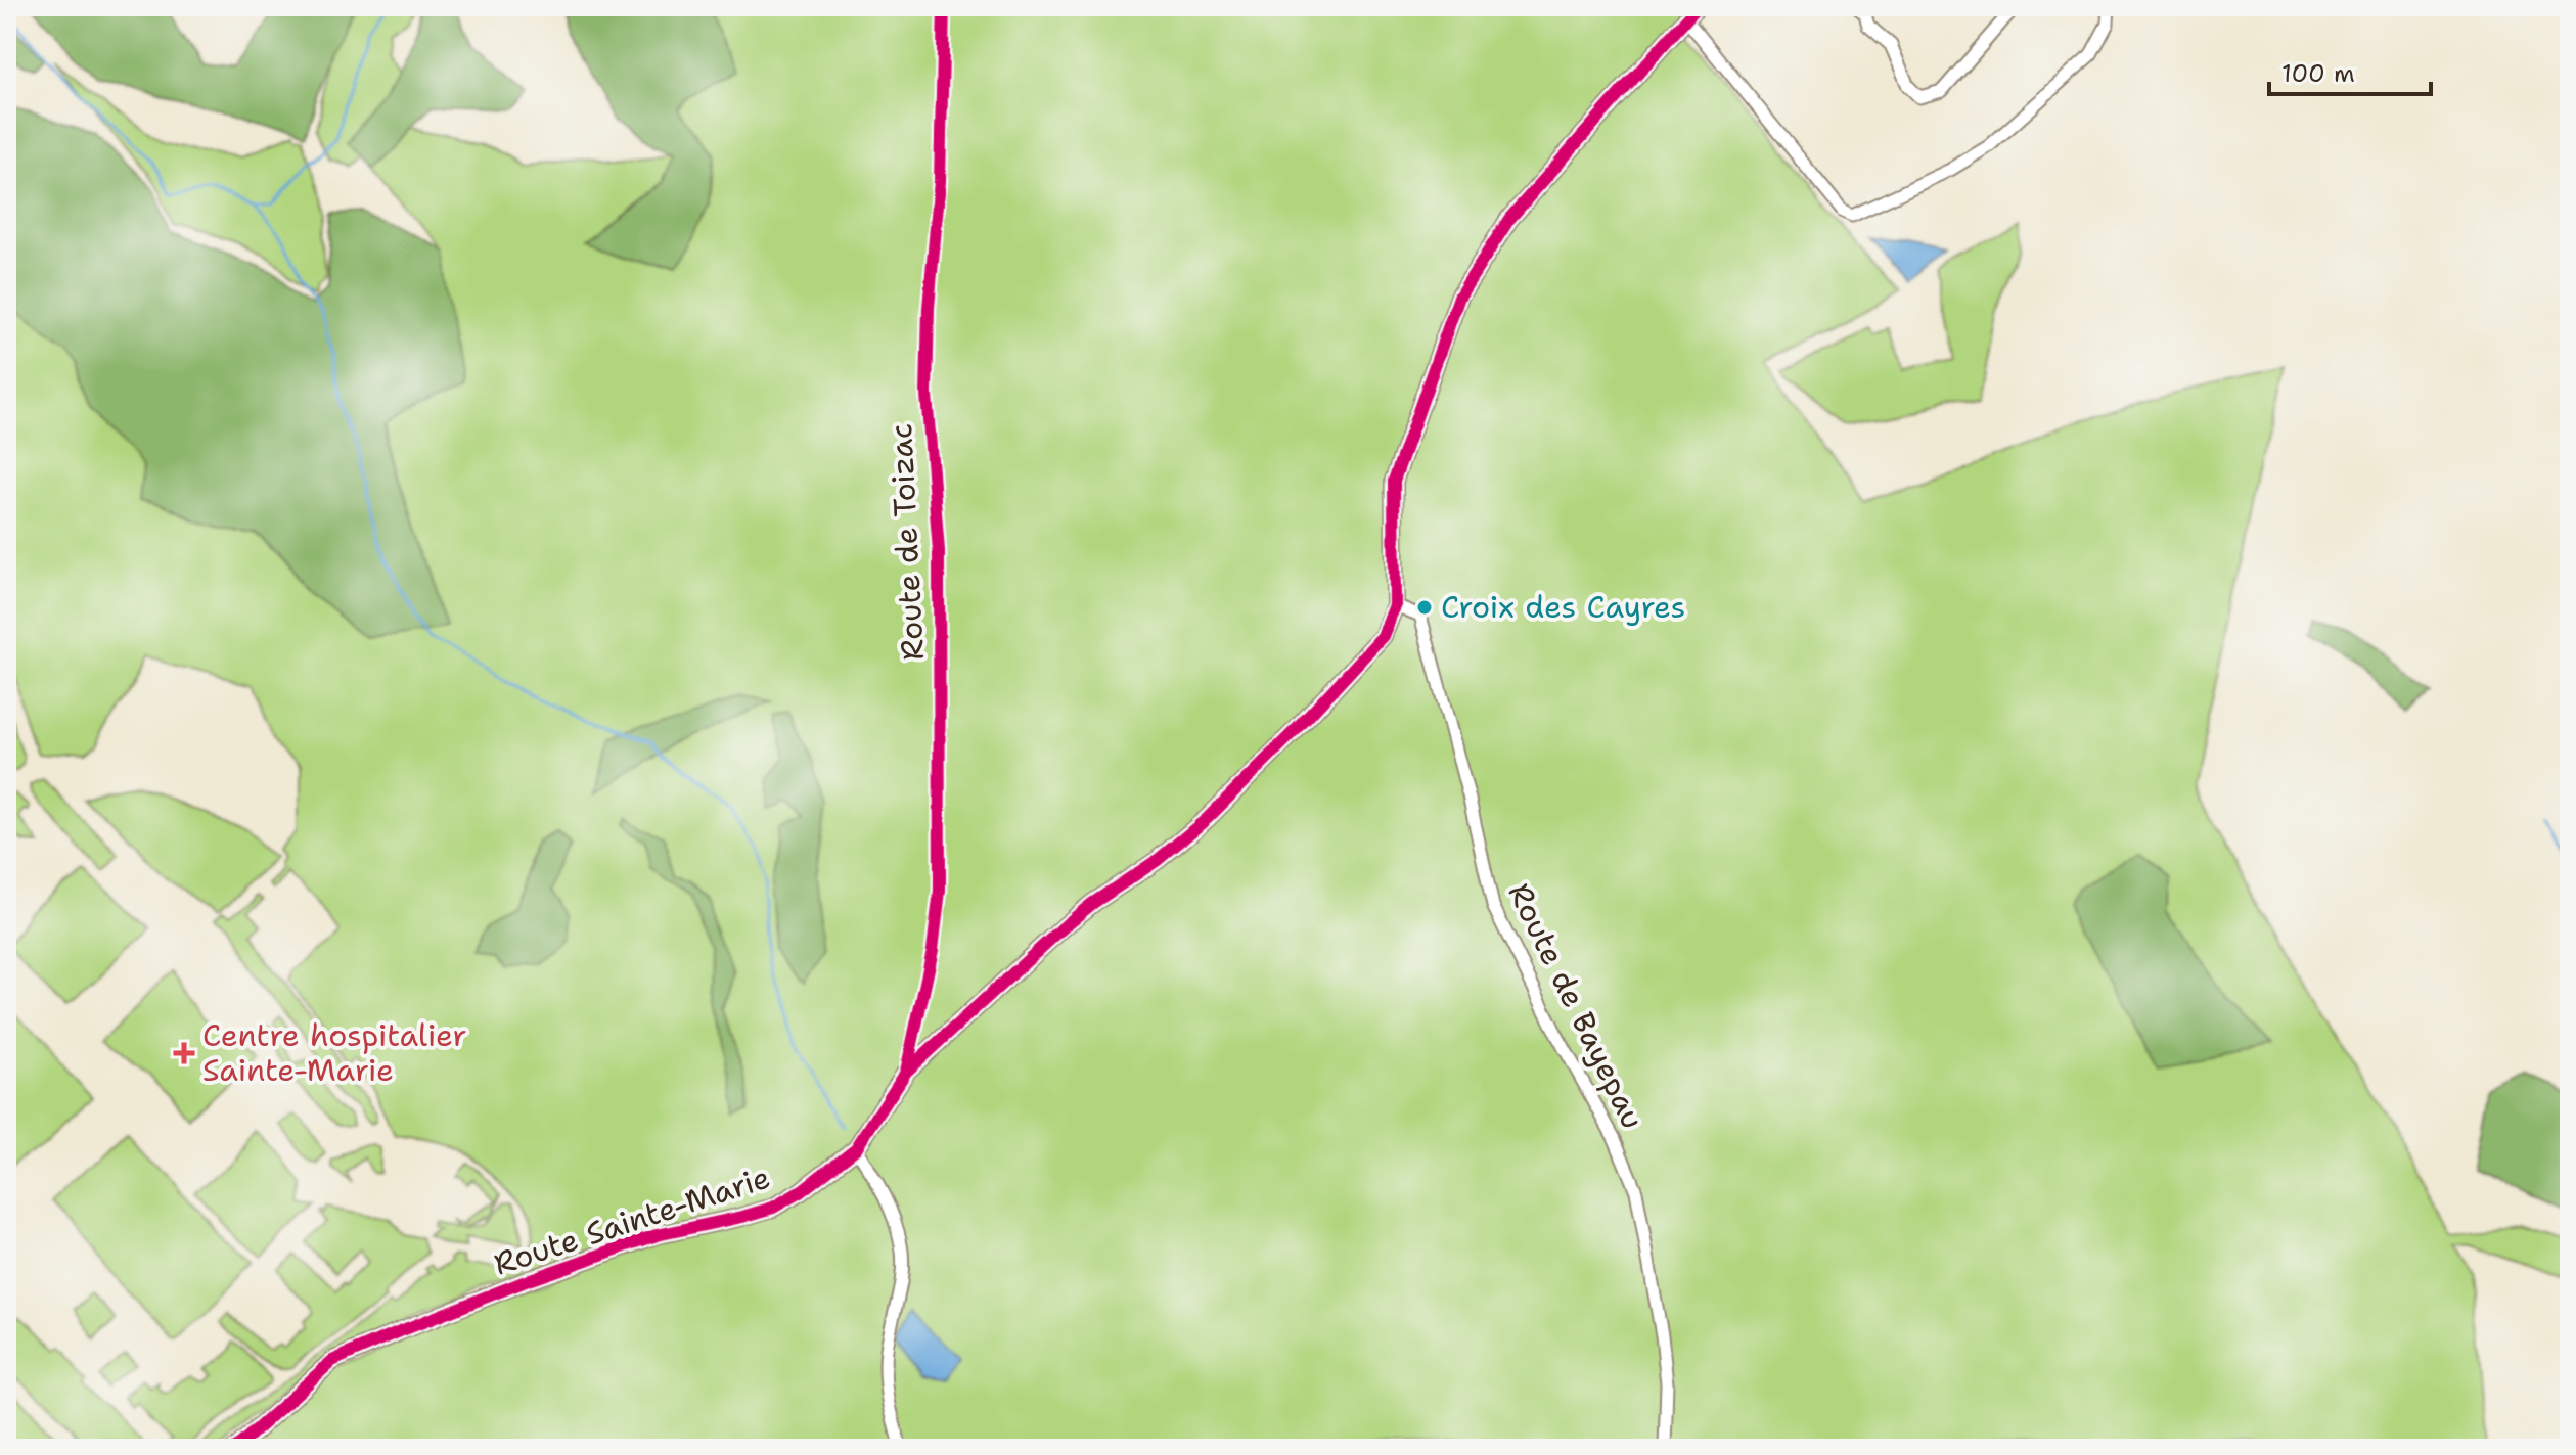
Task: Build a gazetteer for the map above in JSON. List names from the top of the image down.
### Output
{
  "streets": {
    "street": ["Route de Toizac", "Route de Bayepau", "Route Sainte-Marie"]
  },
  "crossings": [
    ["Route de Toizac", "Route Sainte-Marie"],
    ["Route de Bayepau", "Route Sainte-Marie"]
  ],
  "places": {
    "other": ["Croix des Cayres"],
    "health": ["Centre hospitalier Sainte-Marie"]
  },
  "scale_bar": "100 m"
}
